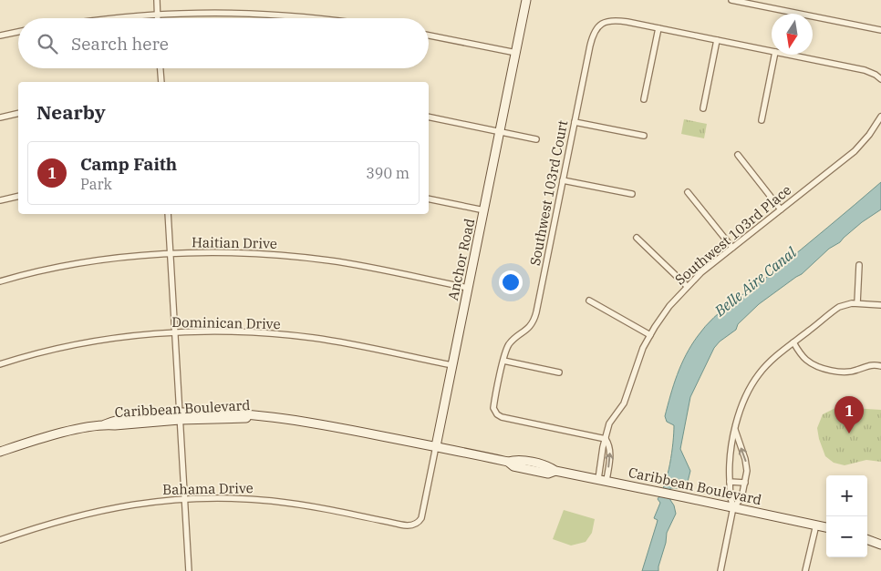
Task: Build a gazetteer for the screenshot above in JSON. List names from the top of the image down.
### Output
{
  "streets": {
    "street": [
      "Southwest 103rd Court",
      "Southwest 103rd Place",
      "Haitian Drive",
      "Anchor Road",
      "Dominican Drive",
      "Caribbean Boulevard",
      "Bahama Drive"
    ]
  },
  "crossings": [
    ["Southwest 103rd Court", "Southwest 103rd Place"],
    ["Southwest 103rd Place", "Caribbean Boulevard"],
    ["Haitian Drive", "Anchor Road"],
    ["Anchor Road", "Dominican Drive"],
    ["Anchor Road", "Caribbean Boulevard"],
    ["Anchor Road", "Bahama Drive"]
  ],
  "water": ["Belle Aire Canal"],
  "north": "bottom",
  "page": {
    "search": "Search here",
    "heading": "Nearby",
    "list": [
      {
        "mark": "1",
        "name": "Camp Faith",
        "note": "Park",
        "value": "390 m"
      }
    ],
    "pins": "1",
    "map_buttons": ["+", "−"]
  }
}
